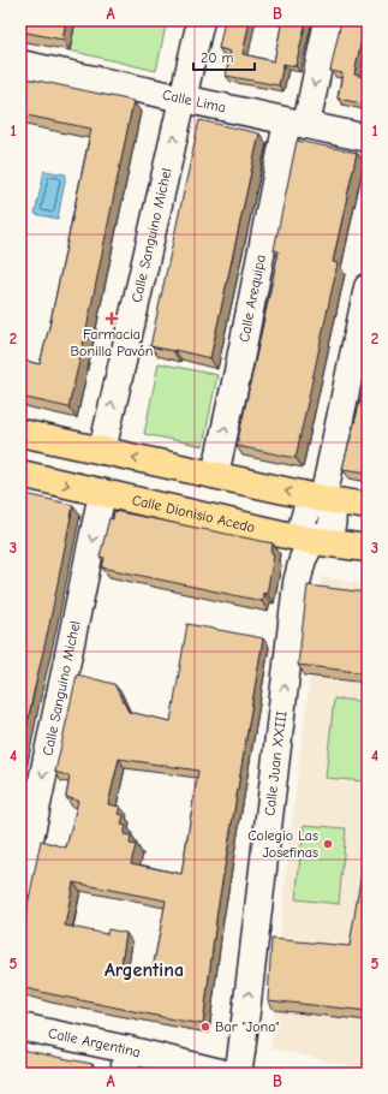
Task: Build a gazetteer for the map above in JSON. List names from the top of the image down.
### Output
{
  "streets": {
    "main road": ["Calle Dionisio Acedo"],
    "street": [
      "Calle Lima",
      "Calle Sanguino Michel",
      "Calle Arequipa",
      "Calle Juan XXIII",
      "Calle Argentina"
    ]
  },
  "crossings": [
    ["Calle Lima", "Calle Sanguino Michel"],
    ["Calle Lima", "Calle Arequipa"],
    ["Calle Sanguino Michel", "Calle Dionisio Acedo"],
    ["Calle Dionisio Acedo", "Calle Juan XXIII"]
  ],
  "one_way": ["Calle Juan XXIII"],
  "districts": ["Argentina"],
  "places": {
    "health": ["Farmacia Bonilla Pavón"],
    "other": ["Colegio Las Josefinas", "Bar \"Jona\""]
  },
  "scale_bar": "20 m",
  "grid": {
    "columns": ["A", "B"],
    "rows": [
      "1",
      "2",
      "3",
      "4",
      "5"
    ]
  }
}
